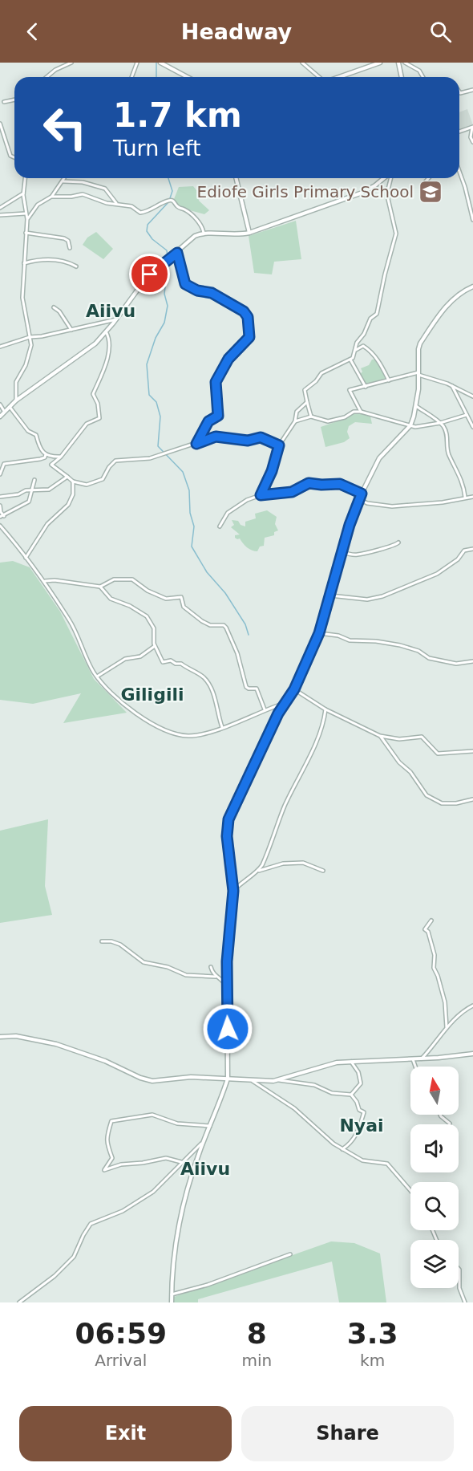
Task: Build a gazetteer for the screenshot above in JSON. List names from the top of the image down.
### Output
{
  "districts": [
    "Aiivu",
    "Giligili",
    "Nyai",
    "Aiivu"
  ],
  "places": {
    "school or university": ["Ediofe Girls Primary School"]
  },
  "north": "top",
  "page": {
    "header": "Headway",
    "turn": ["1.7 km", "Turn left"],
    "eta": [
      "06:59",
      "Arrival",
      "8",
      "min",
      "3.3",
      "km"
    ],
    "buttons": ["Exit", "Share"]
  }
}
